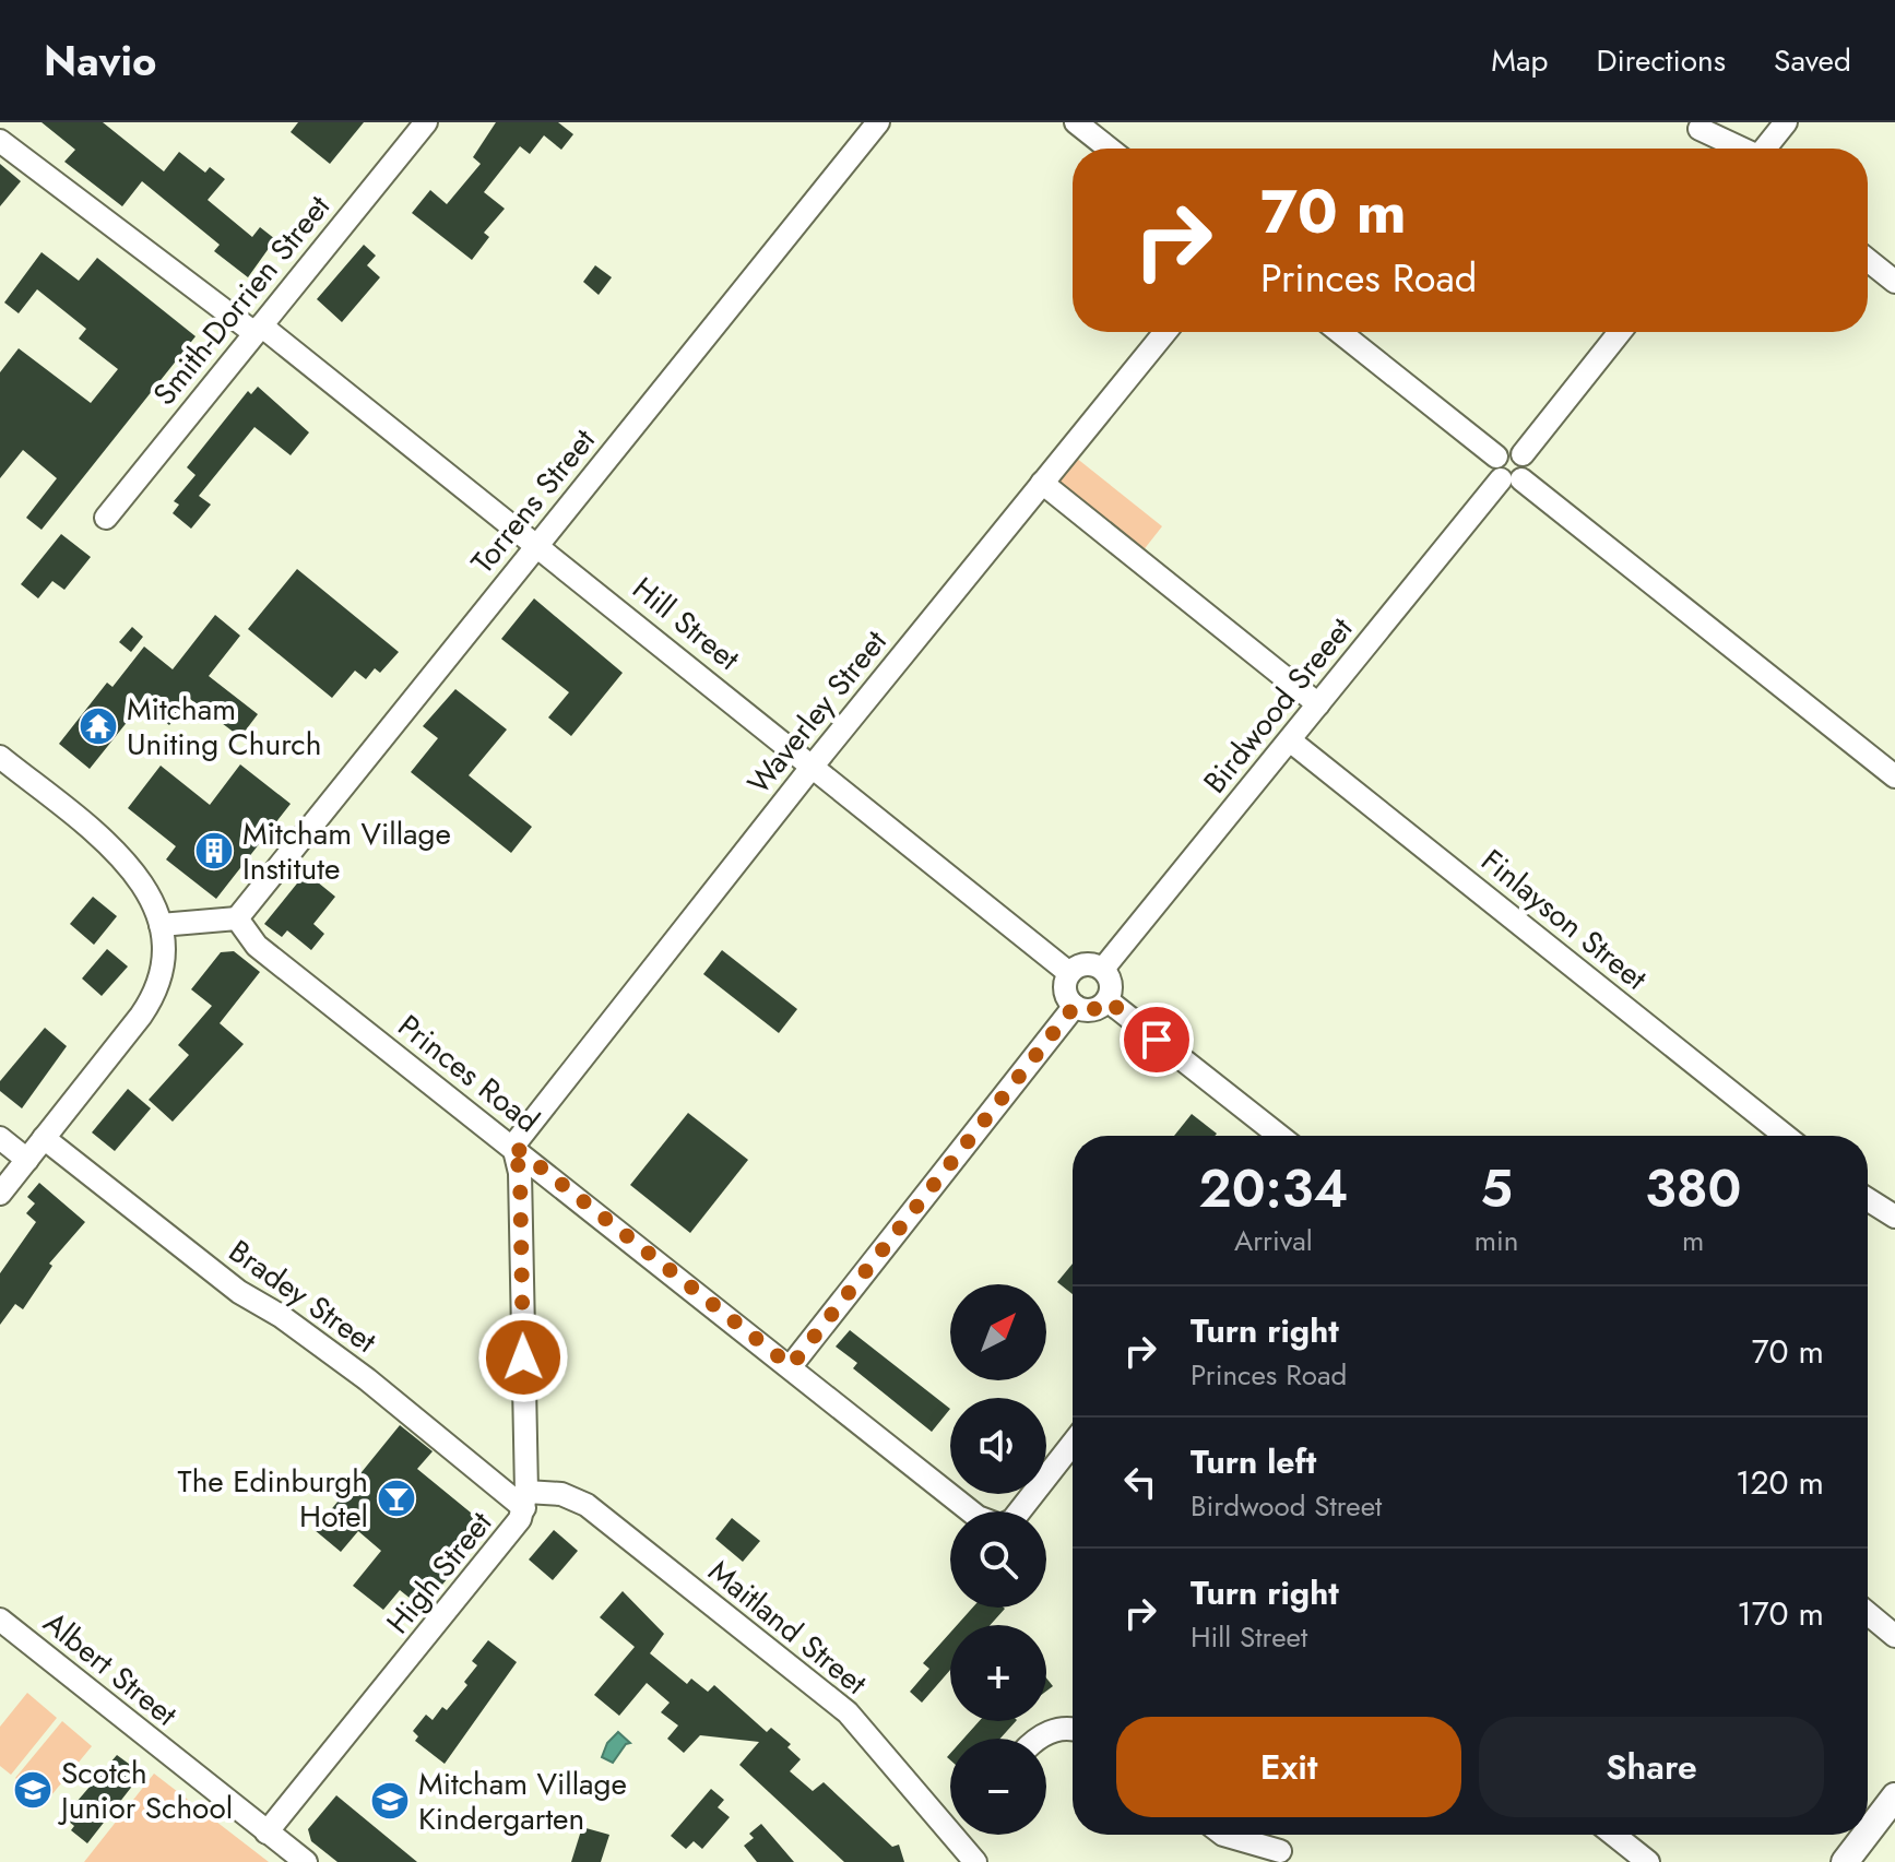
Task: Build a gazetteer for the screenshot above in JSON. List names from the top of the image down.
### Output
{
  "streets": {
    "street": [
      "Smith-Dorrien Street",
      "Torrens Street",
      "Hill Street",
      "Birdwood Sreeet",
      "Waverley Street",
      "Finlayson Street",
      "Princes Road",
      "Bradey Street",
      "High Street",
      "Maitland Street",
      "Albert Street"
    ]
  },
  "crossings": [
    ["Smith-Dorrien Street", "Hill Street"],
    ["Torrens Street", "Hill Street"],
    ["Torrens Street", "Princes Road"],
    ["Hill Street", "Birdwood Sreeet"],
    ["Hill Street", "Waverley Street"],
    ["Birdwood Sreeet", "Finlayson Street"],
    ["Waverley Street", "Princes Road"],
    ["Waverley Street", "High Street"],
    ["Princes Road", "High Street"],
    ["Bradey Street", "High Street"],
    ["Bradey Street", "Maitland Street"],
    ["High Street", "Maitland Street"],
    ["High Street", "Albert Street"]
  ],
  "places": {
    "temple": ["Mitcham Uniting Church"],
    "building": ["Mitcham Village Institute"],
    "bar": ["The Edinburgh Hotel"],
    "school or university": ["Scotch Junior School", "Mitcham Village Kindergarten"]
  },
  "north": "top right",
  "page": {
    "header": "Navio",
    "nav": ["Map", "Directions", "Saved"],
    "turn": ["70 m", "Princes Road"],
    "eta": [
      "20:34",
      "Arrival",
      "5",
      "min",
      "380",
      "m"
    ],
    "map_buttons": ["+", "−"],
    "list": [
      {
        "name": "Turn right",
        "note": "Princes Road",
        "value": "70 m"
      },
      {
        "name": "Turn left",
        "note": "Birdwood Street",
        "value": "120 m"
      },
      {
        "name": "Turn right",
        "note": "Hill Street",
        "value": "170 m"
      }
    ],
    "buttons": ["Exit", "Share"]
  }
}
